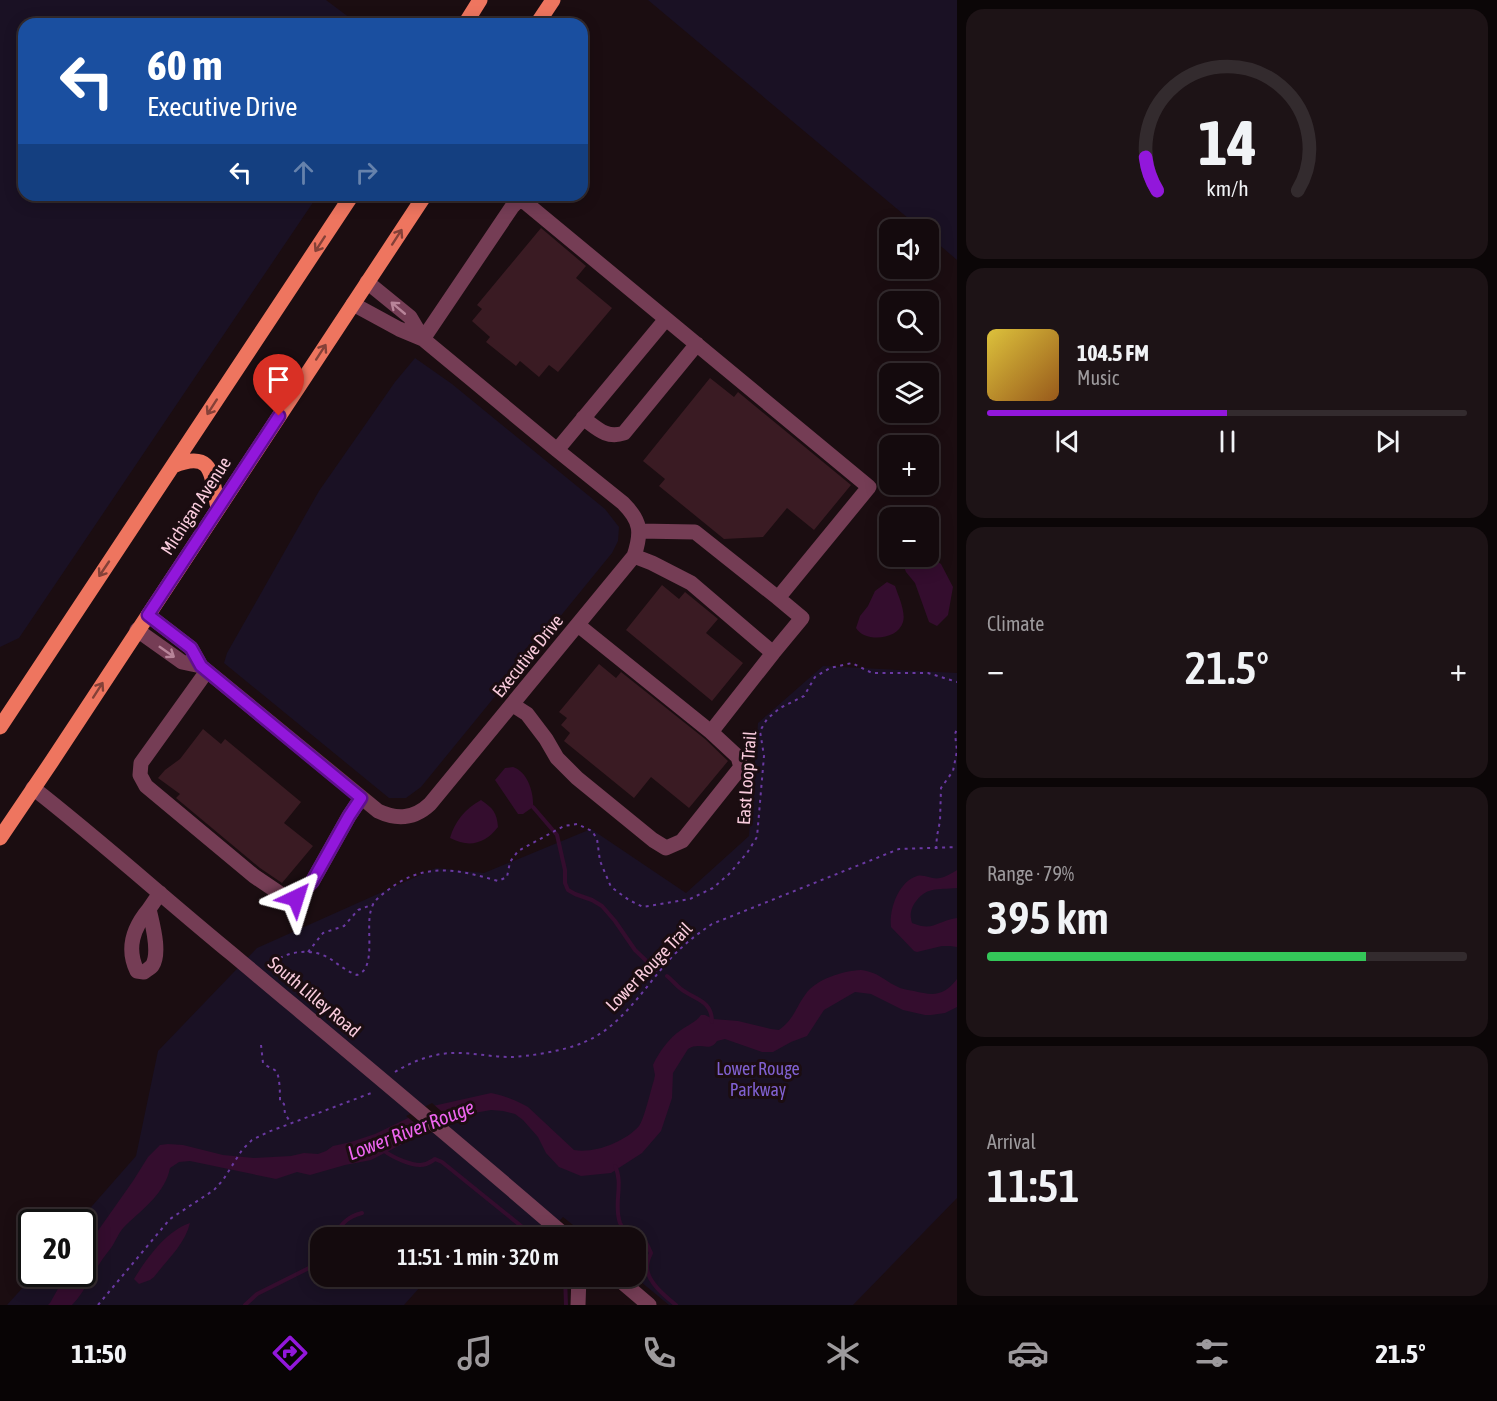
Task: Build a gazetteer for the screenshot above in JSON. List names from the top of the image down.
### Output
{
  "streets": {
    "main road": ["Michigan Avenue"],
    "street": ["Executive Drive", "South Lilley Road"],
    "path": ["East Loop Trail", "Lower Rouge Trail"]
  },
  "crossings": [
    ["Michigan Avenue", "Executive Drive"],
    ["Michigan Avenue", "South Lilley Road"]
  ],
  "water": ["Lower River Rouge"],
  "parks": ["Lower Rouge Parkway"],
  "page": {
    "turn": ["60 m", "Executive Drive"],
    "map_buttons": ["+", "−"],
    "song": ["104.5 FM", "Music"],
    "tile": [
      "Climate",
      ["Range · 79%", "395 km"],
      ["Arrival", "11:51"]
    ],
    "heat": ["−", "21.5°", "+"],
    "limit": "20",
    "trip": "11:51 · 1 min · 320 m",
    "tabs": ["11:50", "21.5°"],
    "gauge": ["14", "km/h"]
  }
}
